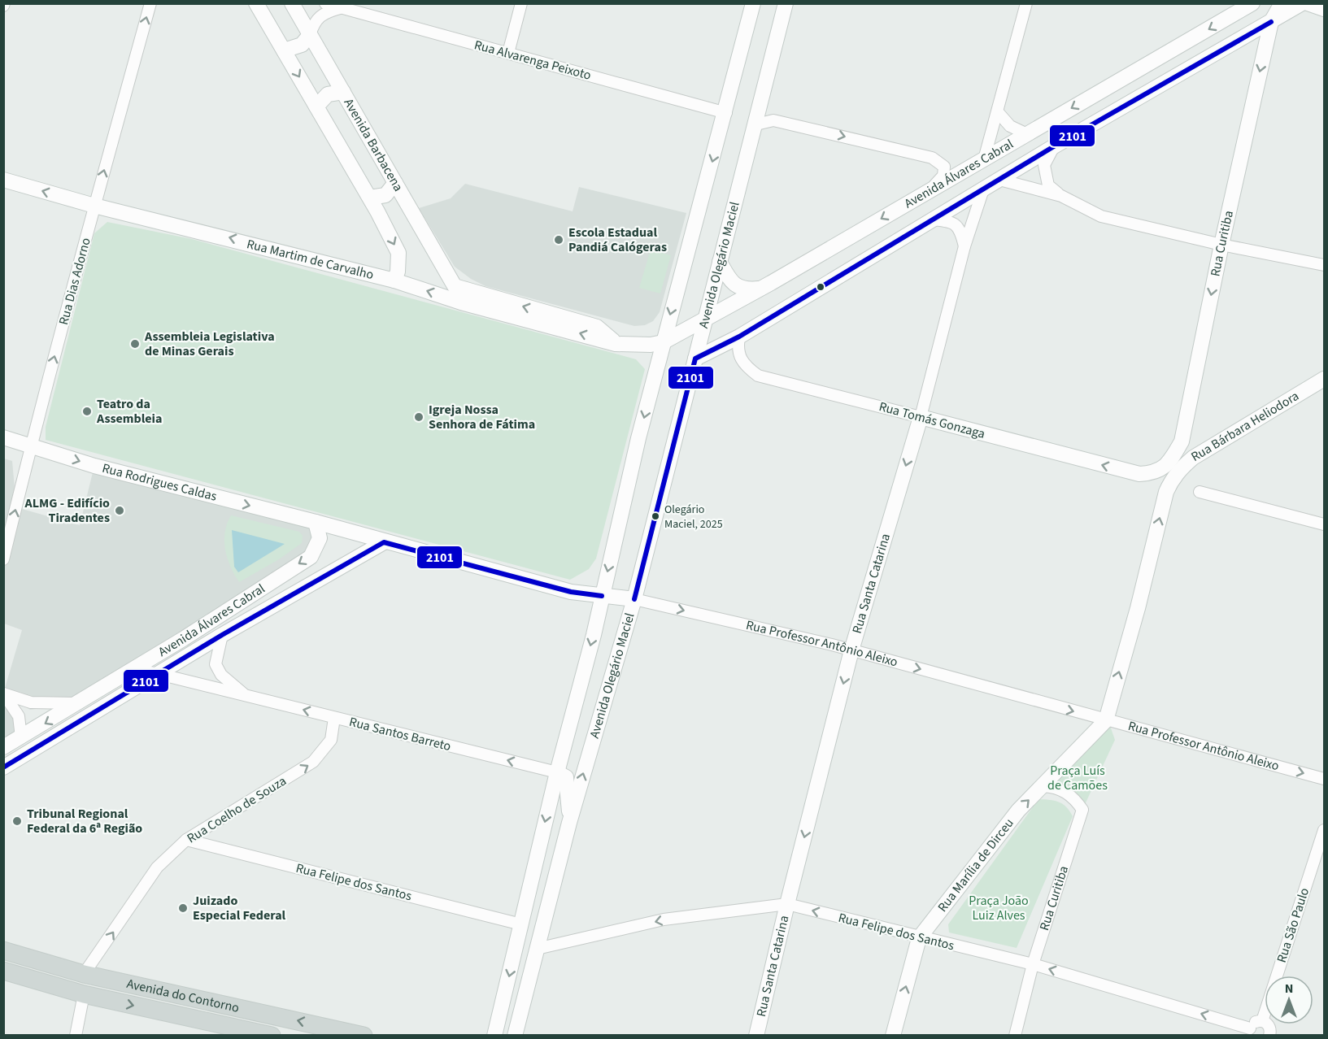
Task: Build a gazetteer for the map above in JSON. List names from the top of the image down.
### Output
{
  "streets": {
    "main road": [
      "Avenida Barbacena",
      "Avenida Álvares Cabral",
      "Rua Curitiba",
      "Rua Martim de Carvalho",
      "Avenida Olegário Maciel",
      "Rua Tomás Gonzaga",
      "Rua Bárbara Heliodora",
      "Rua Rodrigues Caldas",
      "Rua Santa Catarina",
      "Rua Professor Antônio Aleixo",
      "Rua Marília de Dirceu",
      "Avenida do Contorno"
    ],
    "street": [
      "Rua Alvarenga Peixoto",
      "Rua Dias Adorno",
      "Rua Santos Barreto",
      "Rua Coelho de Souza",
      "Rua Felipe dos Santos",
      "Rua São Paulo"
    ]
  },
  "crossings": [
    ["Rua Alvarenga Peixoto", "Avenida Olegário Maciel"],
    ["Avenida Barbacena", "Rua Martim de Carvalho"],
    ["Avenida Álvares Cabral", "Rua Curitiba"],
    ["Avenida Álvares Cabral", "Rua Martim de Carvalho"],
    ["Avenida Álvares Cabral", "Avenida Olegário Maciel"],
    ["Avenida Álvares Cabral", "Rua Tomás Gonzaga"],
    ["Avenida Álvares Cabral", "Rua Rodrigues Caldas"],
    ["Avenida Álvares Cabral", "Rua Santa Catarina"],
    ["Avenida Álvares Cabral", "Rua Professor Antônio Aleixo"],
    ["Avenida Álvares Cabral", "Rua Santos Barreto"],
    ["Rua Curitiba", "Rua Tomás Gonzaga"],
    ["Rua Curitiba", "Rua Marília de Dirceu"],
    ["Rua Curitiba", "Rua Felipe dos Santos"],
    ["Rua Martim de Carvalho", "Avenida Olegário Maciel"],
    ["Rua Martim de Carvalho", "Rua Dias Adorno"],
    ["Avenida Olegário Maciel", "Rua Professor Antônio Aleixo"],
    ["Avenida Olegário Maciel", "Rua Santos Barreto"],
    ["Avenida Olegário Maciel", "Rua Felipe dos Santos"],
    ["Rua Dias Adorno", "Rua Rodrigues Caldas"],
    ["Rua Tomás Gonzaga", "Rua Santa Catarina"],
    ["Rua Bárbara Heliodora", "Rua Professor Antônio Aleixo"],
    ["Rua Bárbara Heliodora", "Rua Marília de Dirceu"],
    ["Rua Rodrigues Caldas", "Rua Professor Antônio Aleixo"],
    ["Rua Santa Catarina", "Rua Professor Antônio Aleixo"],
    ["Rua Santa Catarina", "Rua Felipe dos Santos"],
    ["Rua Professor Antônio Aleixo", "Rua Marília de Dirceu"],
    ["Rua Santos Barreto", "Rua Coelho de Souza"],
    ["Rua Coelho de Souza", "Rua Felipe dos Santos"],
    ["Rua Coelho de Souza", "Avenida do Contorno"],
    ["Rua Marília de Dirceu", "Rua Felipe dos Santos"]
  ],
  "one_way": [
    "Avenida Barbacena",
    "Rua Curitiba",
    "Rua Martim de Carvalho",
    "Rua Dias Adorno",
    "Rua Tomás Gonzaga",
    "Rua Bárbara Heliodora",
    "Rua Rodrigues Caldas",
    "Rua Santa Catarina",
    "Rua Professor Antônio Aleixo",
    "Rua Santos Barreto",
    "Rua Coelho de Souza",
    "Rua Marília de Dirceu",
    "Rua Felipe dos Santos"
  ],
  "parks": ["Praça Luís de Camões", "Praça João Luiz Alves"],
  "places": [
    "Escola Estadual Pandiá Calógeras",
    "Assembleia Legislativa de Minas Gerais",
    "Teatro da Assembleia",
    "Igreja Nossa Senhora de Fátima",
    "ALMG - Edifício Tiradentes",
    "Olegário Maciel, 2025",
    "Tribunal Regional Federal da 6ª Região",
    "Juizado Especial Federal"
  ],
  "lines": ["transit line 2101"],
  "north": "top"
}
